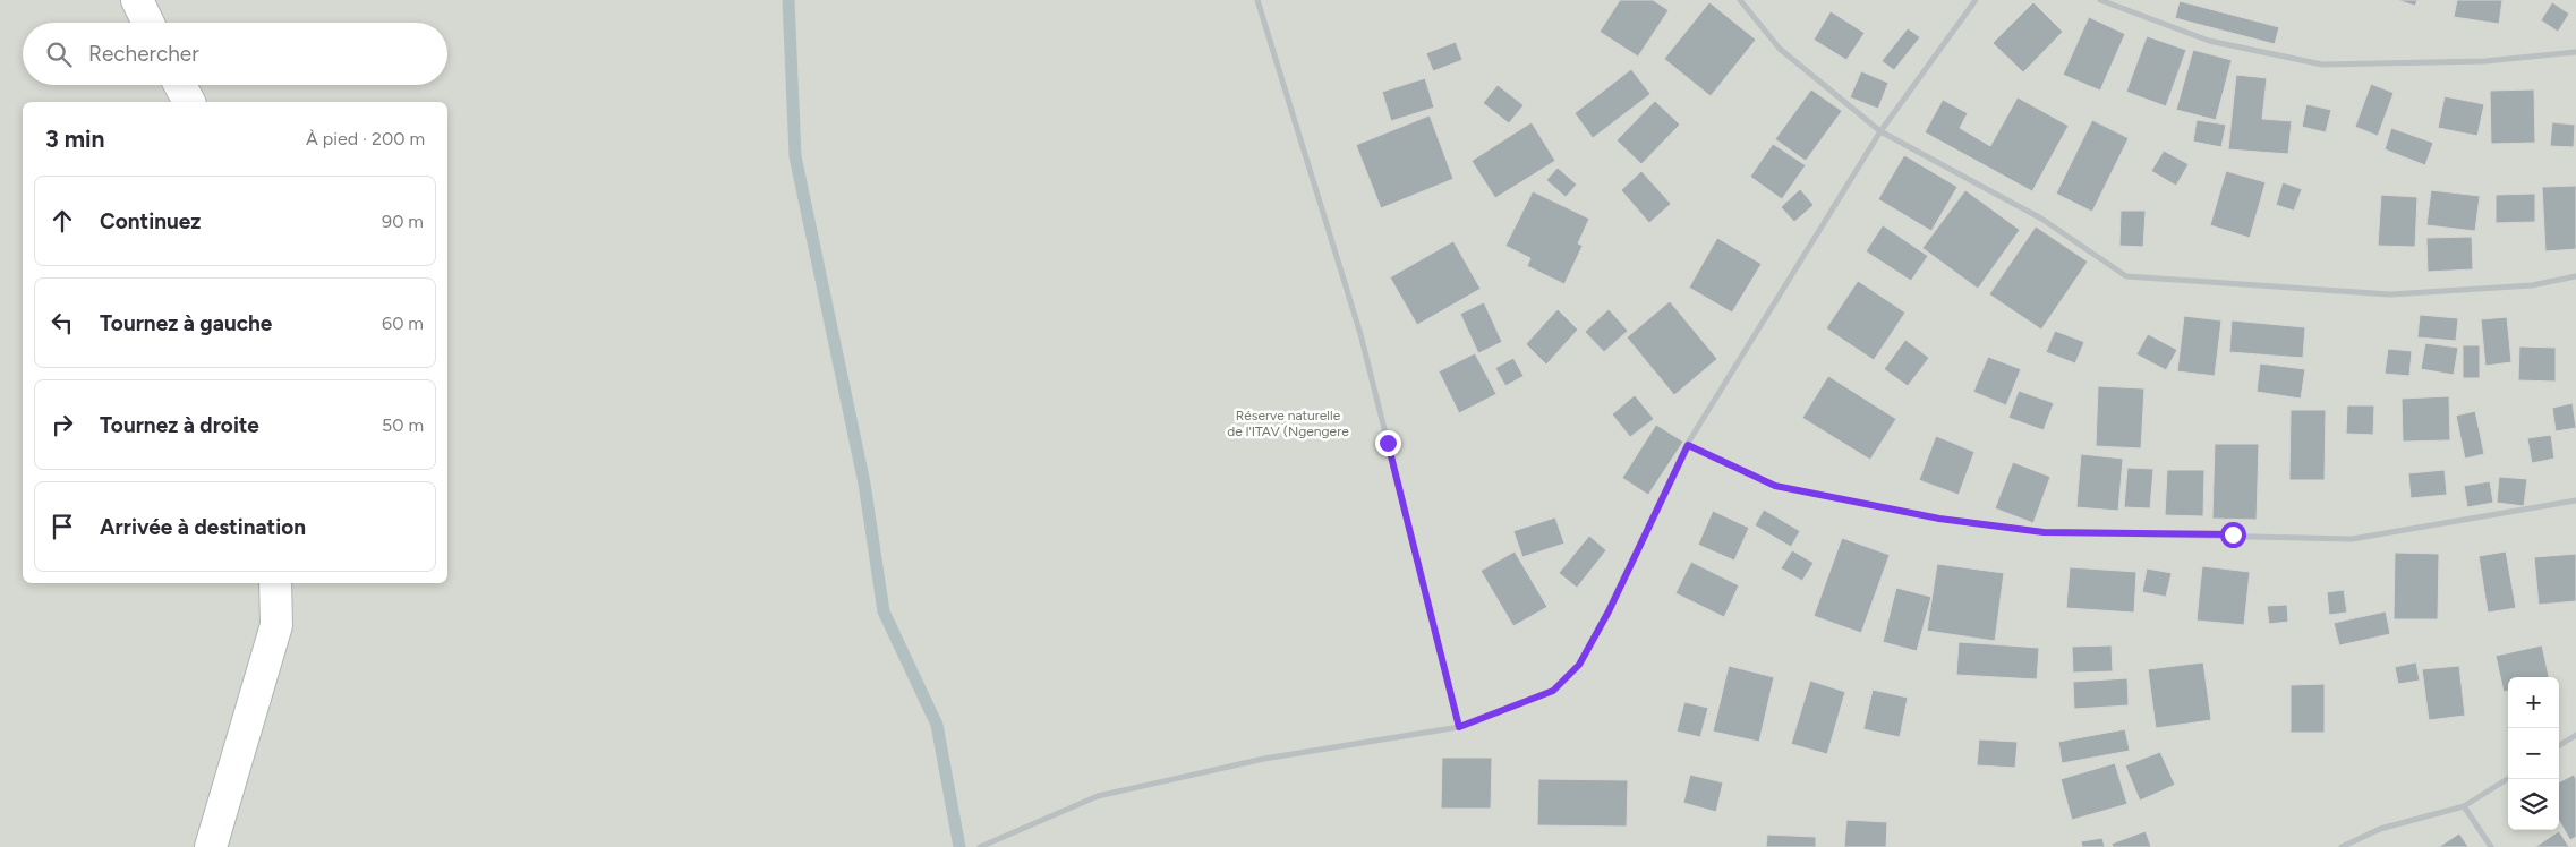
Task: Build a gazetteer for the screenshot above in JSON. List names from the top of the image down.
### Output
{
  "parks": ["Réserve naturelle de l'ITAV (Ngengere"],
  "page": {
    "search": "Rechercher",
    "heading": ["3 min", "À pied · 200 m"],
    "list": [
      ["Continuez", "90 m"],
      ["Tournez à gauche", "60 m"],
      ["Tournez à droite", "50 m"],
      "Arrivée à destination"
    ],
    "map_buttons": ["+", "−"]
  }
}
